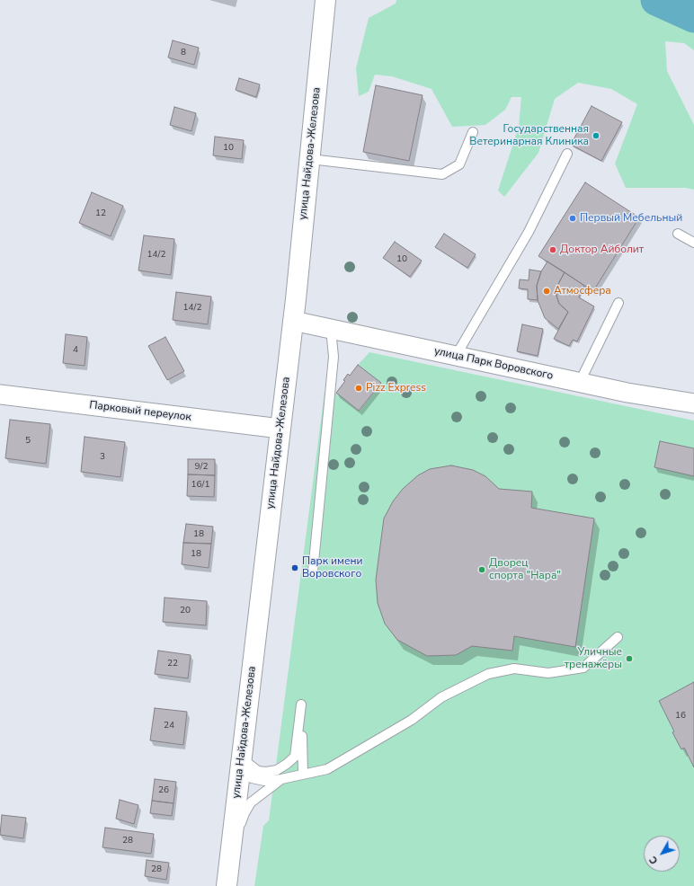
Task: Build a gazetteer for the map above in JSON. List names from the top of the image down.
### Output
{
  "streets": {
    "main road": ["улица Найдова-Железова"],
    "street": ["улица Парк Воровского", "Парковый переулок"]
  },
  "crossings": [
    ["улица Найдова-Железова", "улица Парк Воровского"],
    ["улица Найдова-Железова", "Парковый переулок"]
  ],
  "places": [
    "Государственная Ветеринарная Клиника",
    "Первый Мебельный",
    "Доктор Айболит",
    "Атмосфера",
    "Pizz Express",
    "Парк имени Воровского",
    "Дворец спорта \"Нара\"",
    "Уличные тренажёры"
  ],
  "house_numbers": [
    "8",
    "10",
    "12",
    "14/2",
    "10",
    "14/2",
    "4",
    "5",
    "3",
    "9/2",
    "16/1",
    "18",
    "18",
    "20",
    "22",
    "16",
    "24",
    "26",
    "28",
    "28"
  ],
  "north": "bottom left"
}
